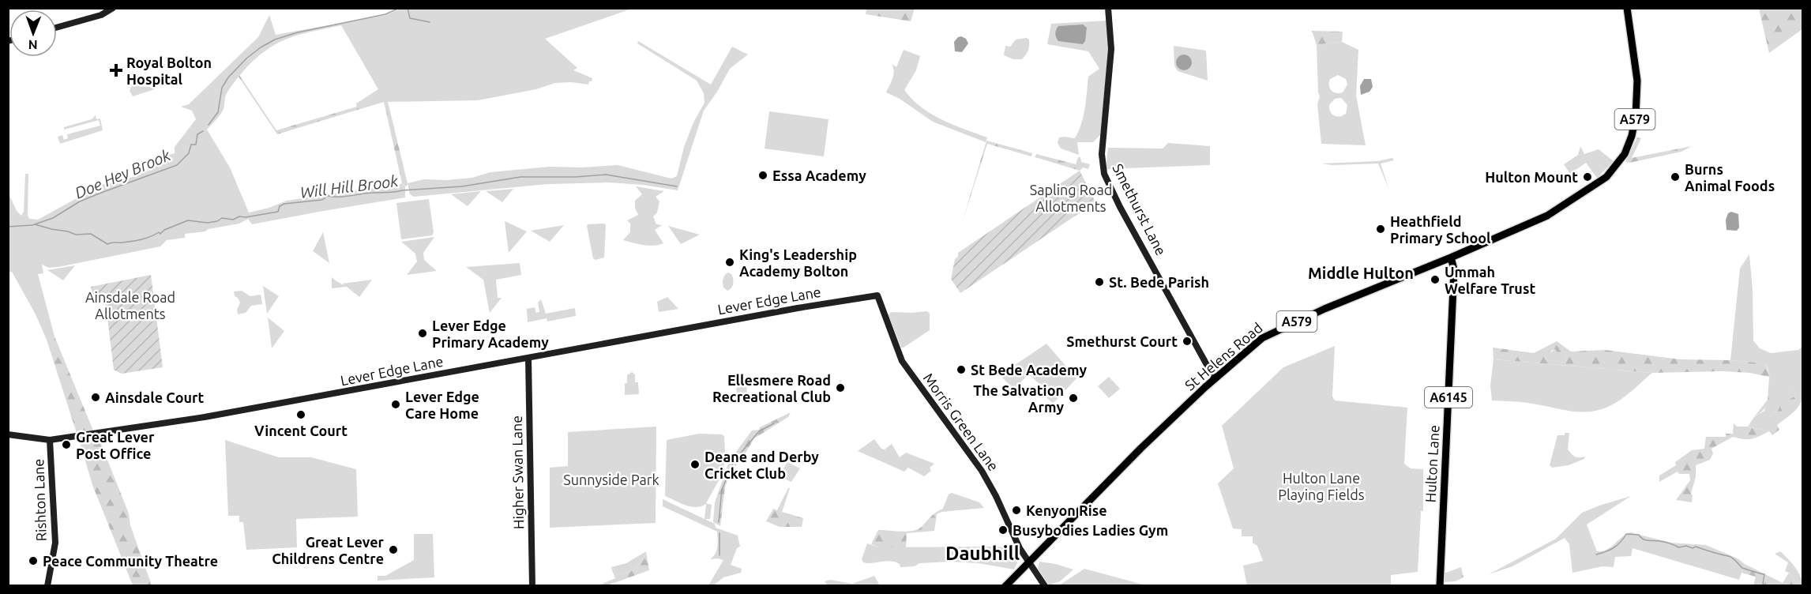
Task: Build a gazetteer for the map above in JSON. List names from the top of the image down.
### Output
{
  "streets": {
    "main road": [
      "A579",
      "St Helens Road",
      "A6145",
      "Hulton Lane"
    ],
    "street": [
      "Smethurst Lane",
      "Lever Edge Lane",
      "Morris Green Lane",
      "Higher Swan Lane",
      "Rishton Lane"
    ]
  },
  "crossings": [
    ["Smethurst Lane", "St Helens Road"],
    ["Lever Edge Lane", "Morris Green Lane"],
    ["Lever Edge Lane", "Higher Swan Lane"],
    ["Lever Edge Lane", "Rishton Lane"],
    ["St Helens Road", "Morris Green Lane"],
    ["St Helens Road", "Hulton Lane"]
  ],
  "districts": ["Middle Hulton", "Daubhill"],
  "water": ["Doe Hey Brook", "Will Hill Brook"],
  "parks": [
    "Sapling Road Allotments",
    "Ainsdale Road Allotments",
    "Hulton Lane Playing Fields",
    "Sunnyside Park"
  ],
  "places": {
    "health": ["Royal Bolton Hospital"],
    "other": [
      "Essa Academy",
      "Hulton Mount",
      "Burns Animal Foods",
      "Heathfield Primary School",
      "King's Leadership Academy Bolton",
      "Ummah Welfare Trust",
      "St. Bede Parish",
      "Lever Edge Primary Academy",
      "Smethurst Court",
      "St Bede Academy",
      "Ellesmere Road Recreational Club",
      "Ainsdale Court",
      "The Salvation Army",
      "Lever Edge Care Home",
      "Vincent Court",
      "Great Lever Post Office",
      "Deane and Derby Cricket Club",
      "Kenyon Rise",
      "Busybodies Ladies Gym",
      "Great Lever Childrens Centre",
      "Peace Community Theatre"
    ]
  },
  "north": "bottom"
}
